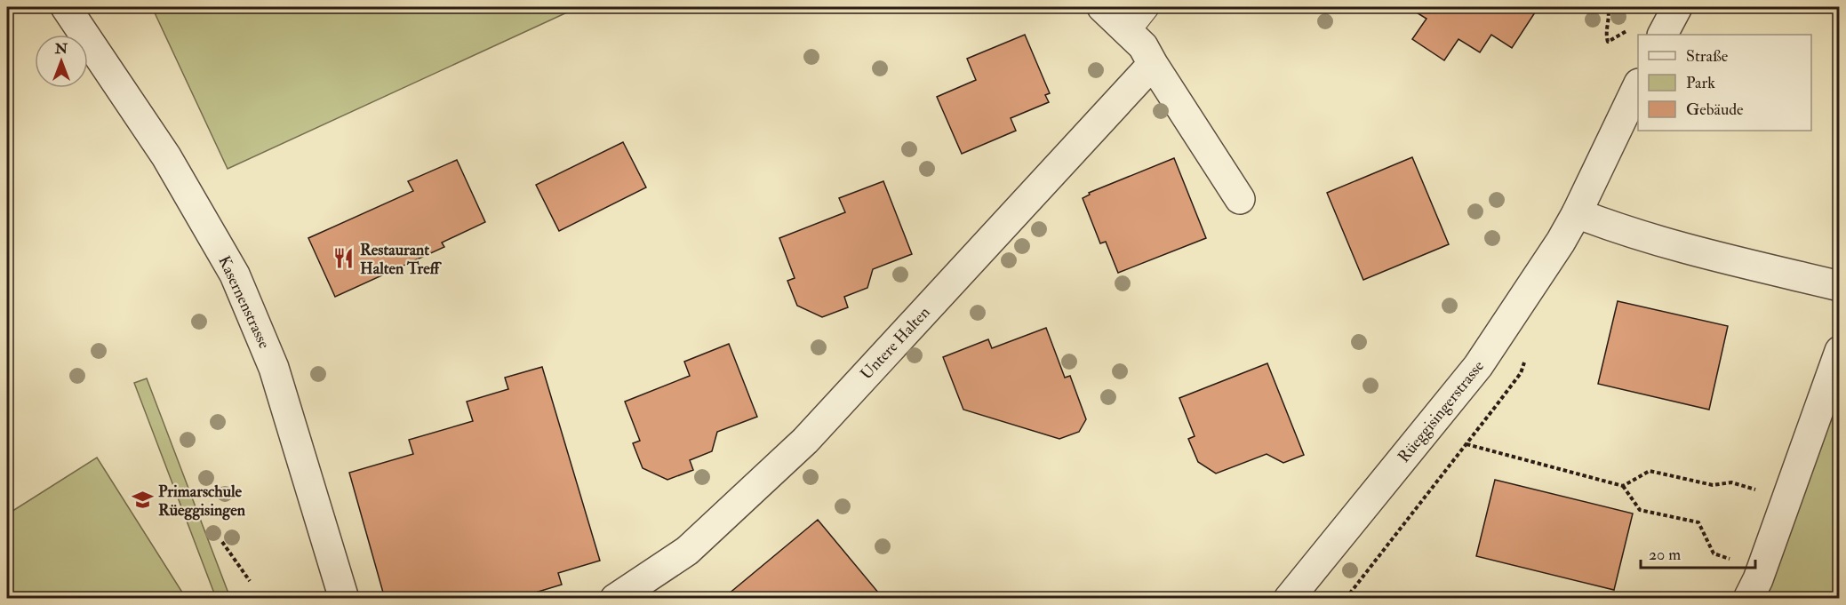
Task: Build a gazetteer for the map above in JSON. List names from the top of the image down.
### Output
{
  "streets": {
    "street": ["Kasernenstrasse", "Untere Halten", "Rüeggisingerstrasse"]
  },
  "places": {
    "restaurant": ["Restaurant Halten Treff"],
    "school or university": ["Primarschule Rüeggisingen"]
  },
  "legend": ["Straße", "Park", "Gebäude"],
  "scale_bar": "20 m",
  "north": "top"
}
